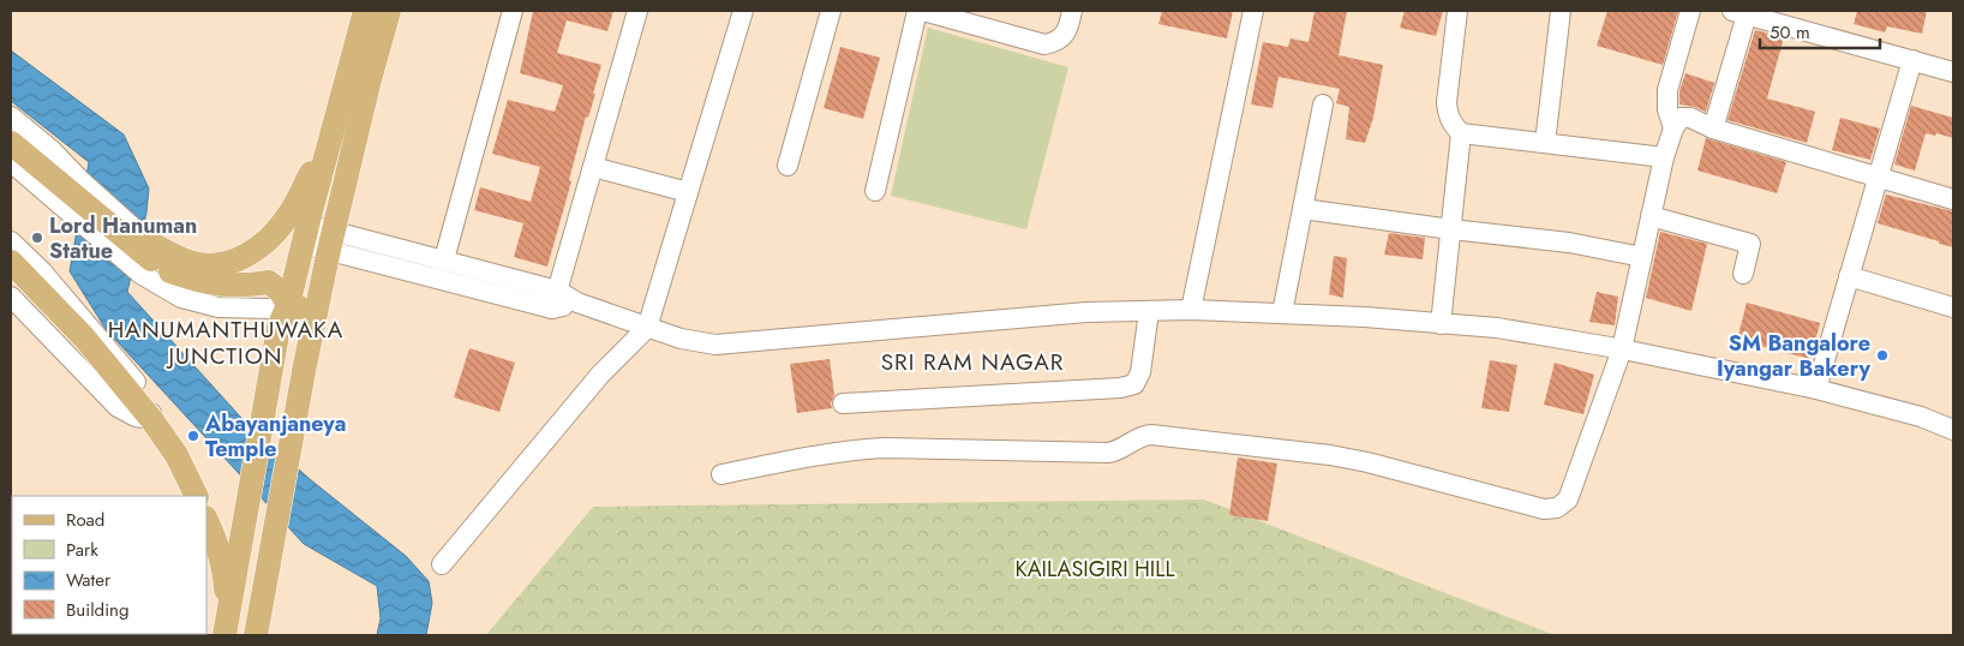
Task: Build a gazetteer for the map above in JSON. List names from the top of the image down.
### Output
{
  "districts": ["HANUMANTHUWAKA JUNCTION", "SRI RAM NAGAR"],
  "parks": ["KAILASIGIRI HILL"],
  "places": ["Lord Hanuman Statue", "SM Bangalore Iyangar Bakery", "Abayanjaneya Temple"],
  "legend": [
    "Road",
    "Park",
    "Water",
    "Building"
  ],
  "scale_bar": "50 m"
}
